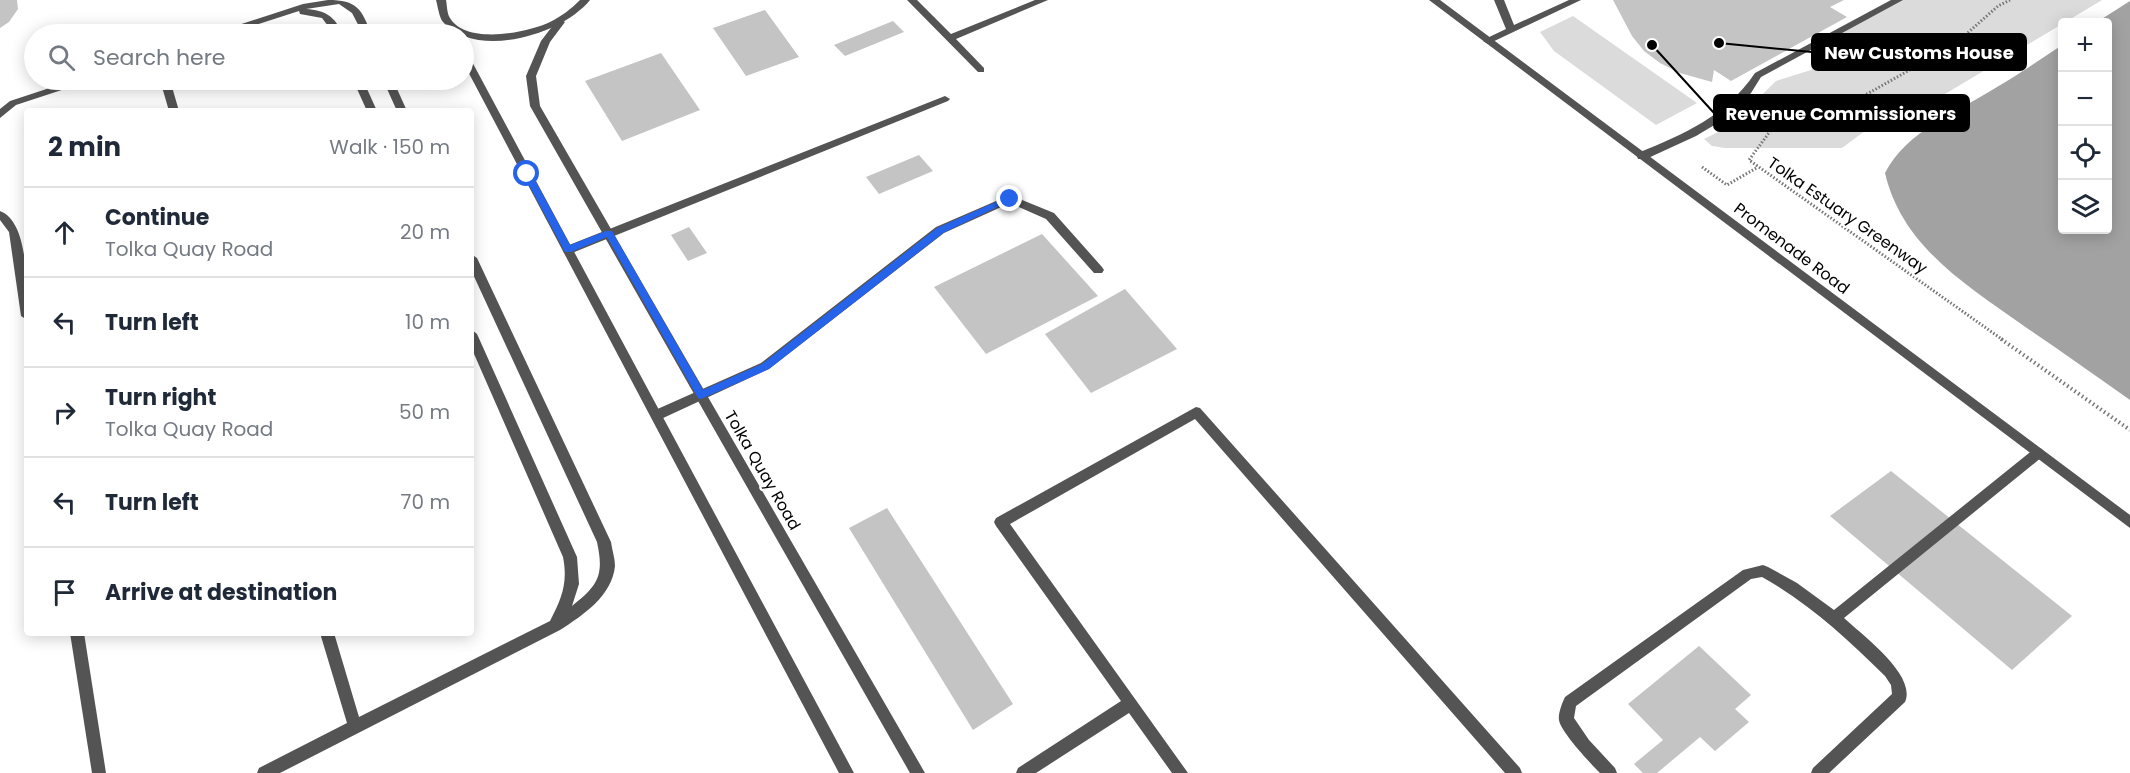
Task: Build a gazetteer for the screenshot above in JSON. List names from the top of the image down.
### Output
{
  "streets": {
    "street": ["Promenade Road", "Tolka Quay Road"],
    "path": ["Tolka Estuary Greenway"]
  },
  "places": ["New Customs House", "Revenue Commissioners"],
  "page": {
    "map_buttons": ["+", "−"],
    "search": "Search here",
    "heading": ["2 min", "Walk · 150 m"],
    "list": [
      ["Continue", "Tolka Quay Road", "20 m"],
      ["Turn left", "10 m"],
      ["Turn right", "Tolka Quay Road", "50 m"],
      ["Turn left", "70 m"],
      "Arrive at destination"
    ]
  }
}
